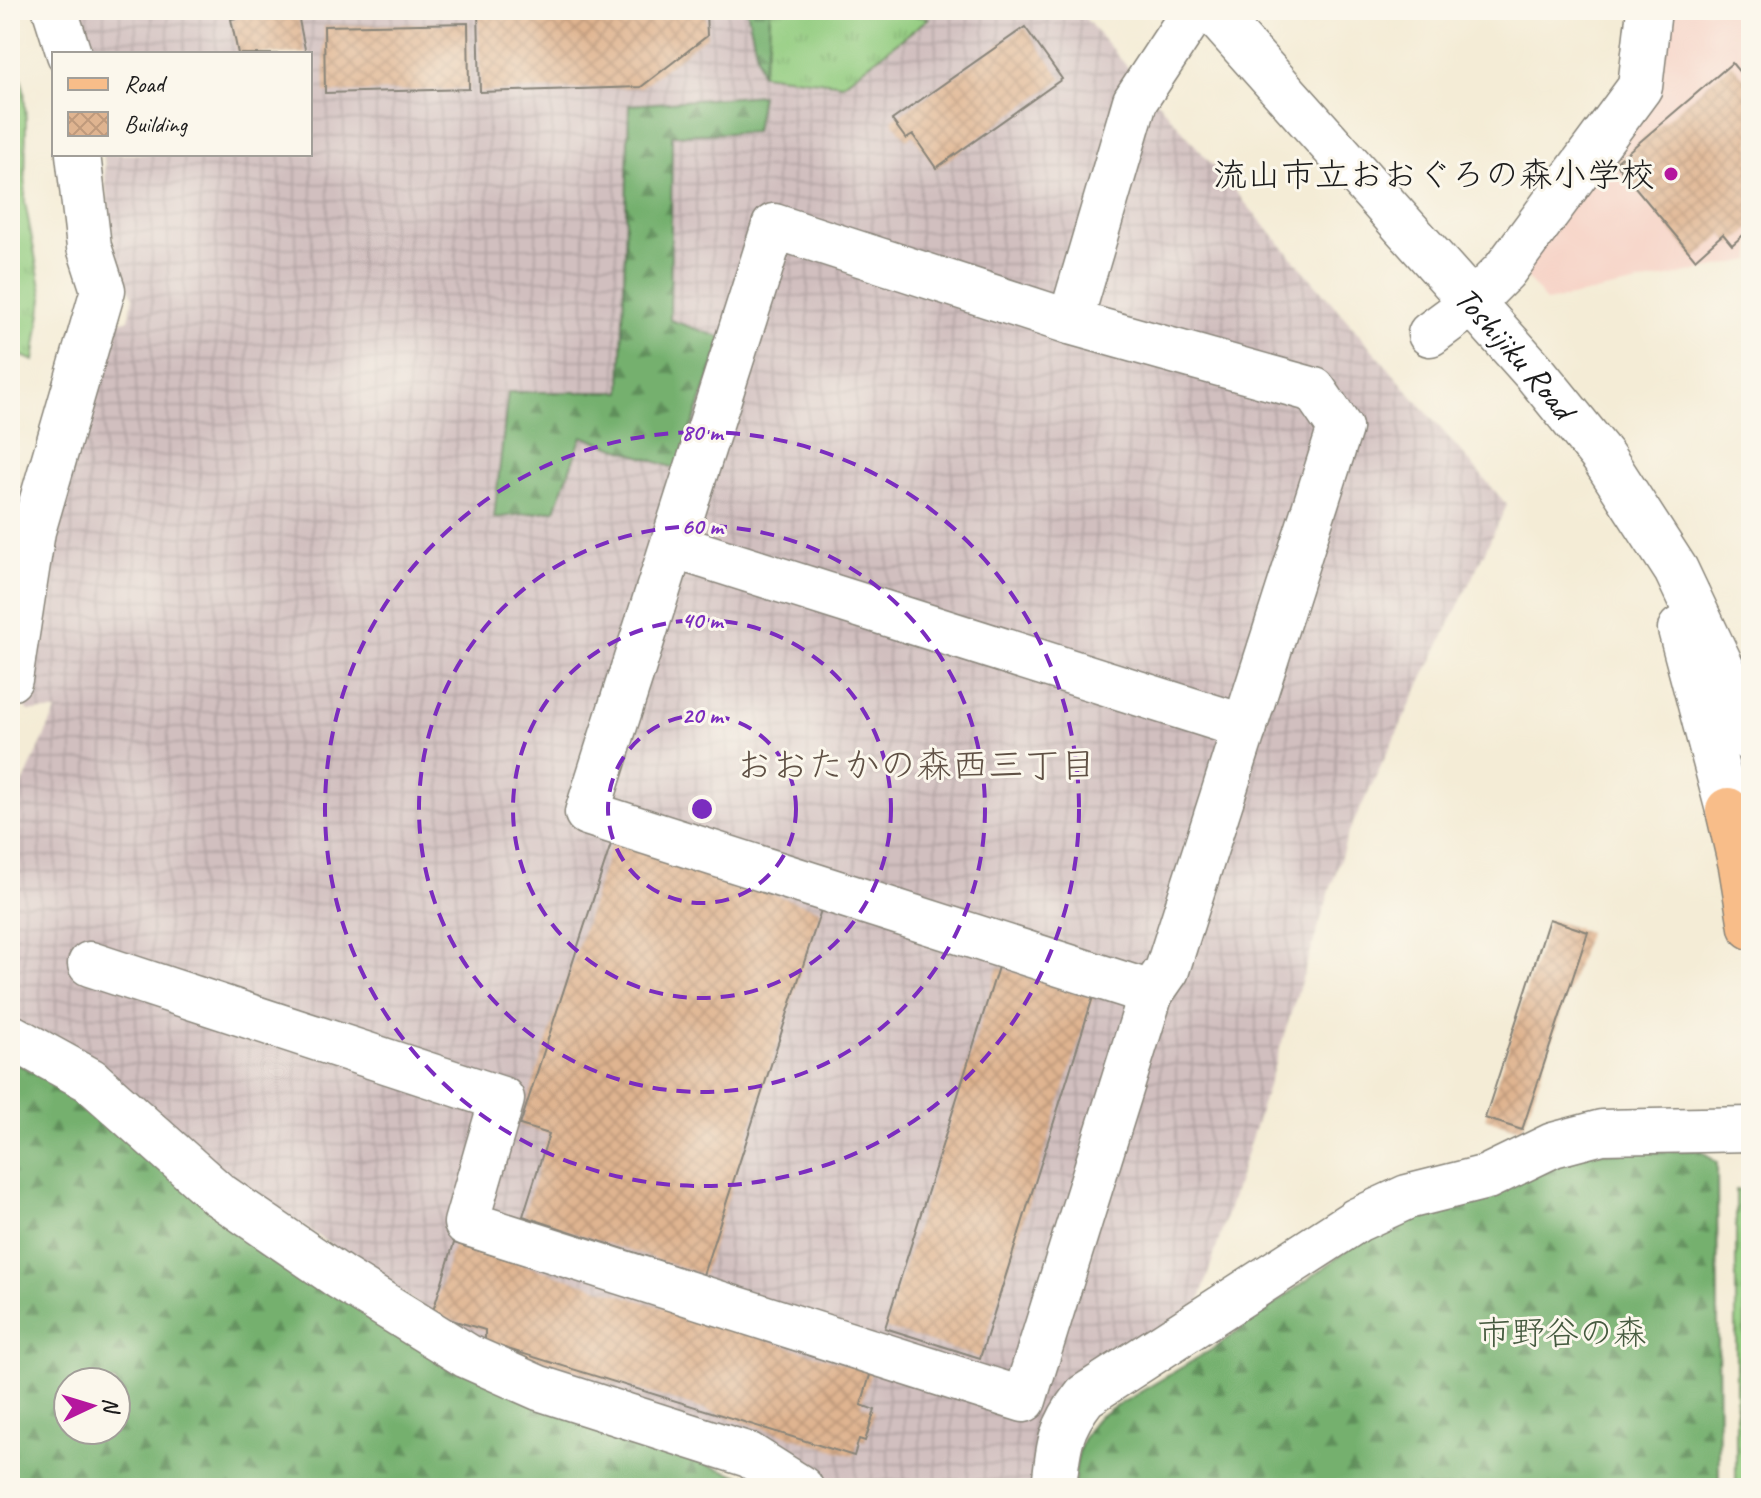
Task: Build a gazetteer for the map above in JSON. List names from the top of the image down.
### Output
{
  "streets": {
    "street": ["Toshijiku Road"]
  },
  "districts": ["おおたかの森西三丁目"],
  "parks": ["市野谷の森"],
  "places": ["流山市立おおぐろの森小学校"],
  "legend": ["Road", "Building"],
  "north": "right",
  "rings": [
    "80 m",
    "60 m",
    "40 m",
    "20 m"
  ]
}
